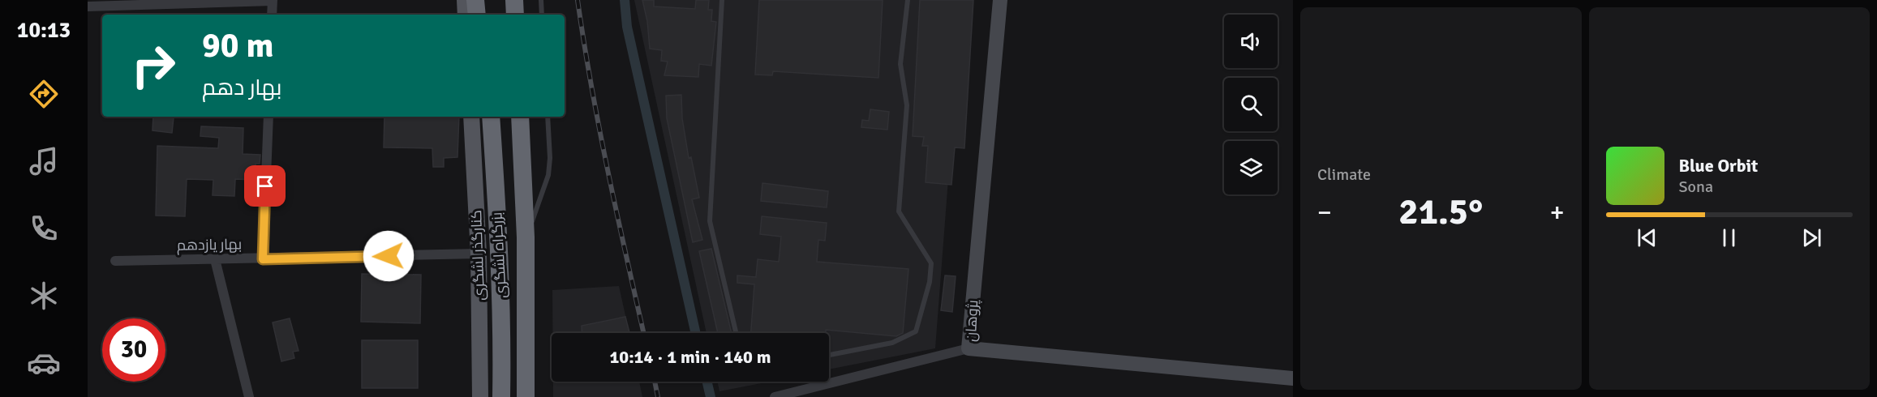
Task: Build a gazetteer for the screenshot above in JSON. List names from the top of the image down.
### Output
{
  "streets": {
    "highway": ["بزرگراه لشگری"],
    "main road": ["کنارگذر لشگری", "پژوهان"],
    "street": ["بهار یازدهم"]
  },
  "crossings": [
    ["بهار یازدهم", "کنارگذر لشگری"]
  ],
  "page": {
    "tabs": "10:13",
    "tile": "Climate",
    "turn": ["90 m", "بهار دهم"],
    "song": ["Blue Orbit", "Sona"],
    "heat": ["−", "21.5°", "+"],
    "limit": "30",
    "trip": "10:14 · 1 min · 140 m"
  }
}
